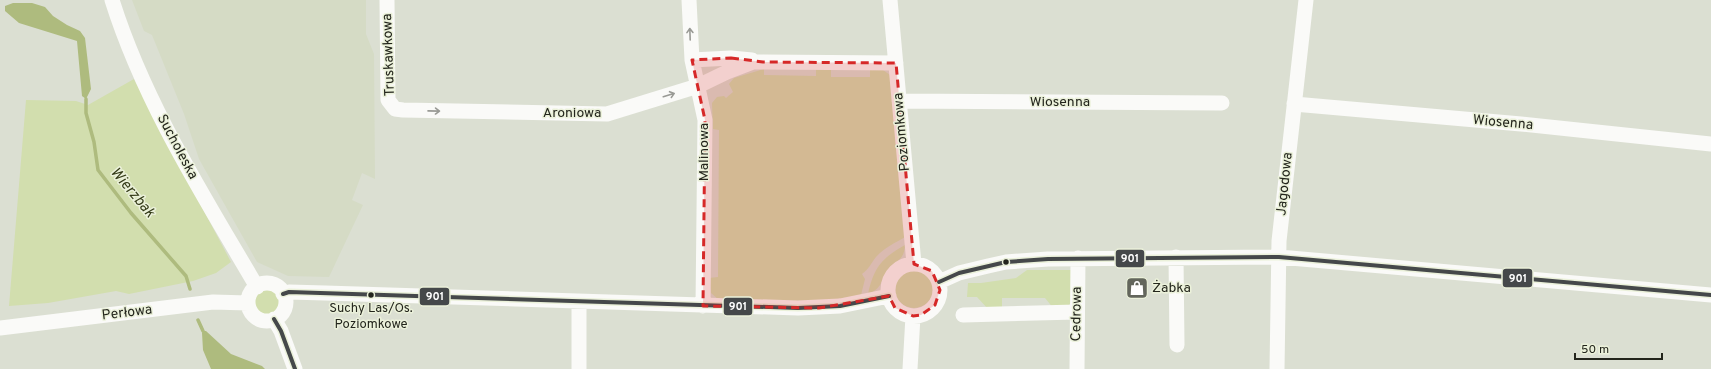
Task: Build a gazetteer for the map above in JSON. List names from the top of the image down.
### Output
{
  "streets": {
    "street": [
      "Truskawkowa",
      "Wiosenna",
      "Aroniowa",
      "Poziomkowa",
      "Sucholeska",
      "Malinowa",
      "Jagodowa",
      "Perłowa",
      "Cedrowa"
    ]
  },
  "crossings": [
    ["Truskawkowa", "Aroniowa"],
    ["Wiosenna", "Poziomkowa"],
    ["Wiosenna", "Jagodowa"],
    ["Aroniowa", "Poziomkowa"],
    ["Aroniowa", "Malinowa"],
    ["Sucholeska", "Perłowa"]
  ],
  "one_way": ["Aroniowa"],
  "water": ["Wierzbak"],
  "places": {
    "shop": ["Żabka"],
    "other": ["Suchy Las/Os. Poziomkowe"]
  },
  "lines": ["transit line 901"],
  "scale_bar": "50 m"
}
